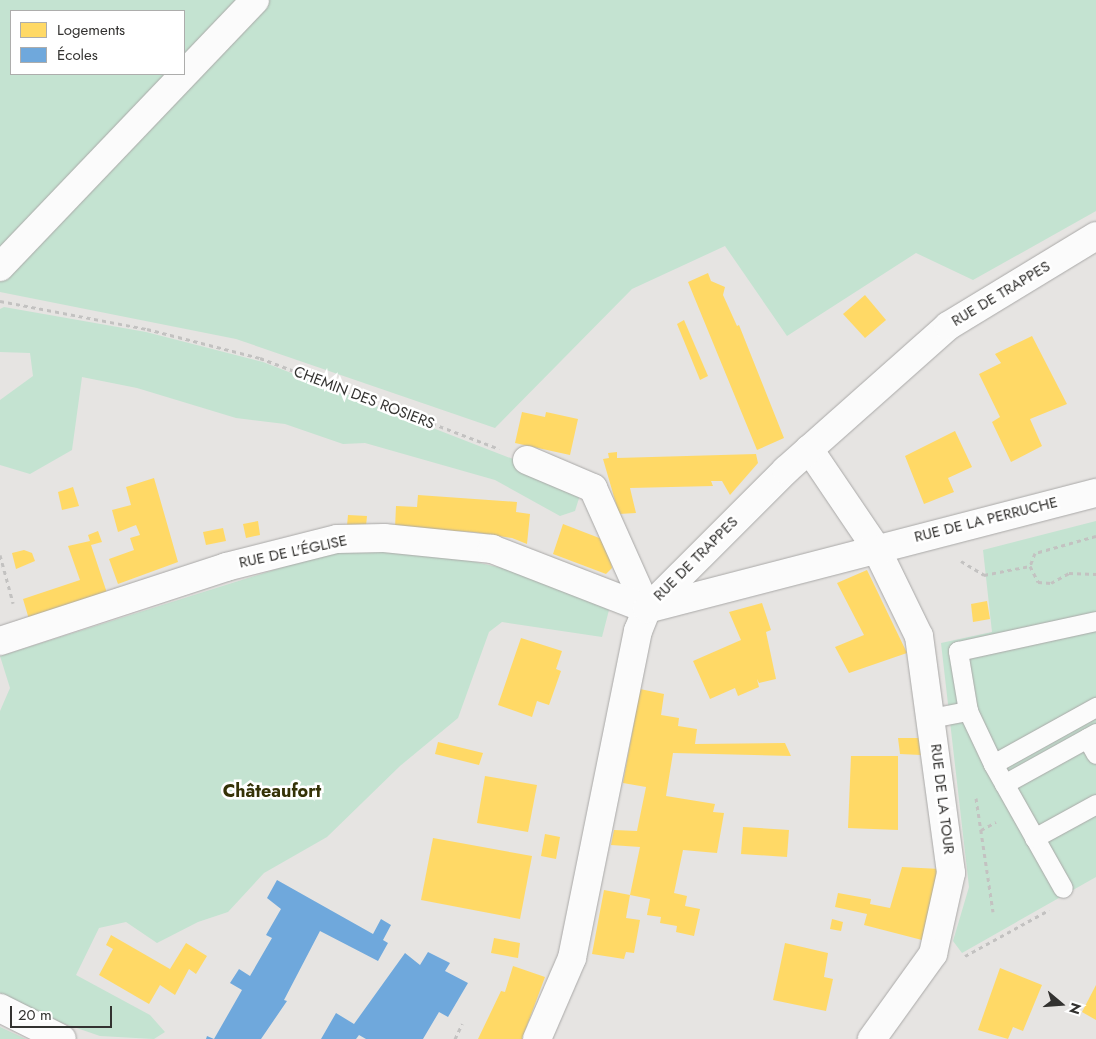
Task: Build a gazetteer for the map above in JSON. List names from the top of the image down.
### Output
{
  "streets": {
    "street": [
      "RUE DE TRAPPES",
      "RUE DE LA PERRUCHE",
      "RUE DE L'ÉGLISE",
      "RUE DE LA TOUR"
    ],
    "path": ["CHEMIN DES ROSIERS"]
  },
  "crossings": [
    ["RUE DE TRAPPES", "RUE DE L'ÉGLISE"],
    ["RUE DE TRAPPES", "RUE DE LA TOUR"],
    ["RUE DE LA PERRUCHE", "RUE DE LA TOUR"]
  ],
  "districts": ["Châteaufort"],
  "legend": ["Logements", "Écoles"],
  "scale_bar": "20 m",
  "north": "right"
}
